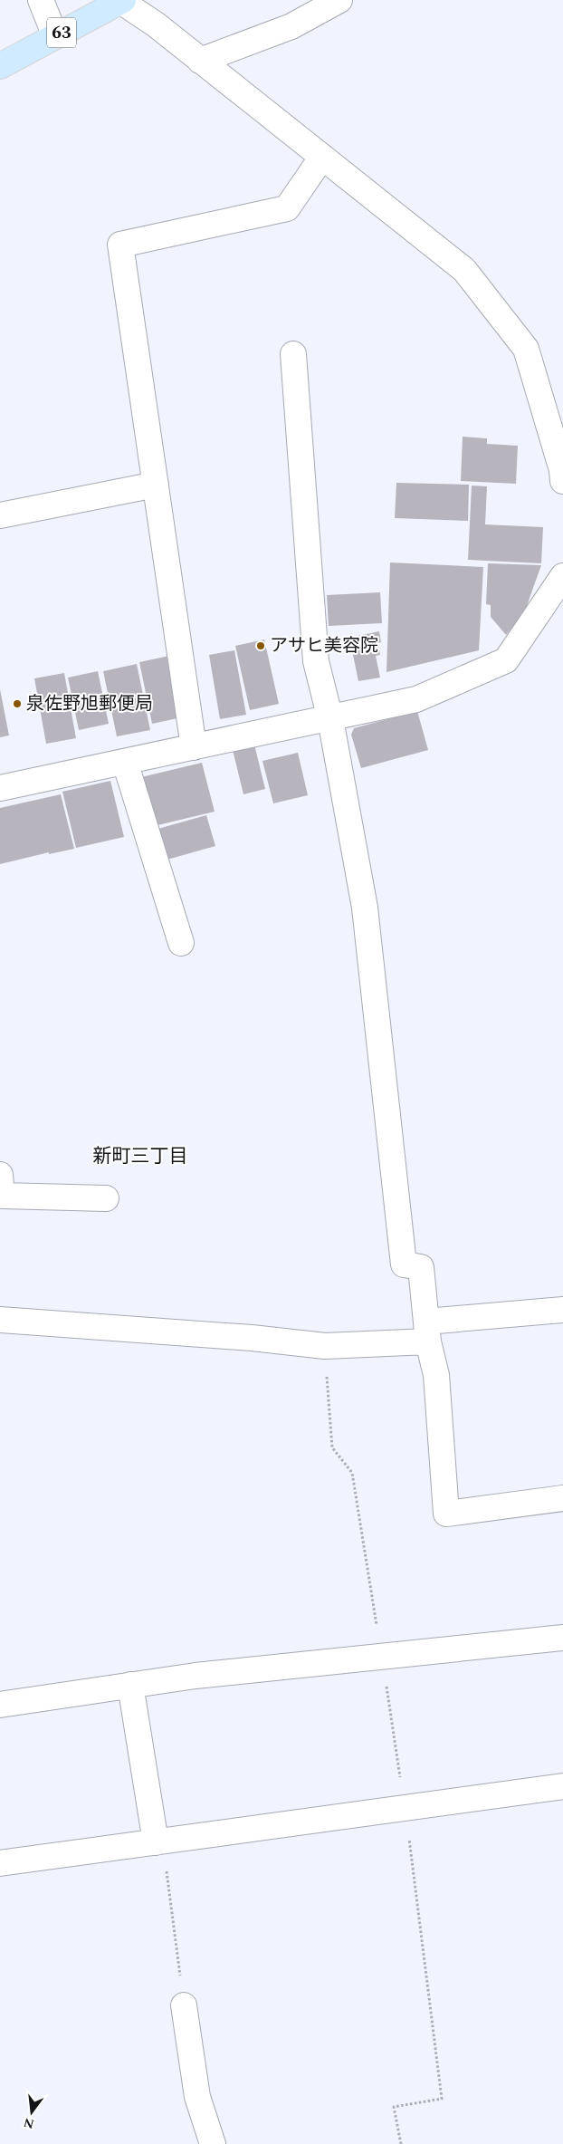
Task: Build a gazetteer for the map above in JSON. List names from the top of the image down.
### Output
{
  "streets": {
    "main road": ["63"]
  },
  "districts": ["新町三丁目"],
  "places": ["アサヒ美容院", "泉佐野旭郵便局"],
  "north": "bottom"
}
